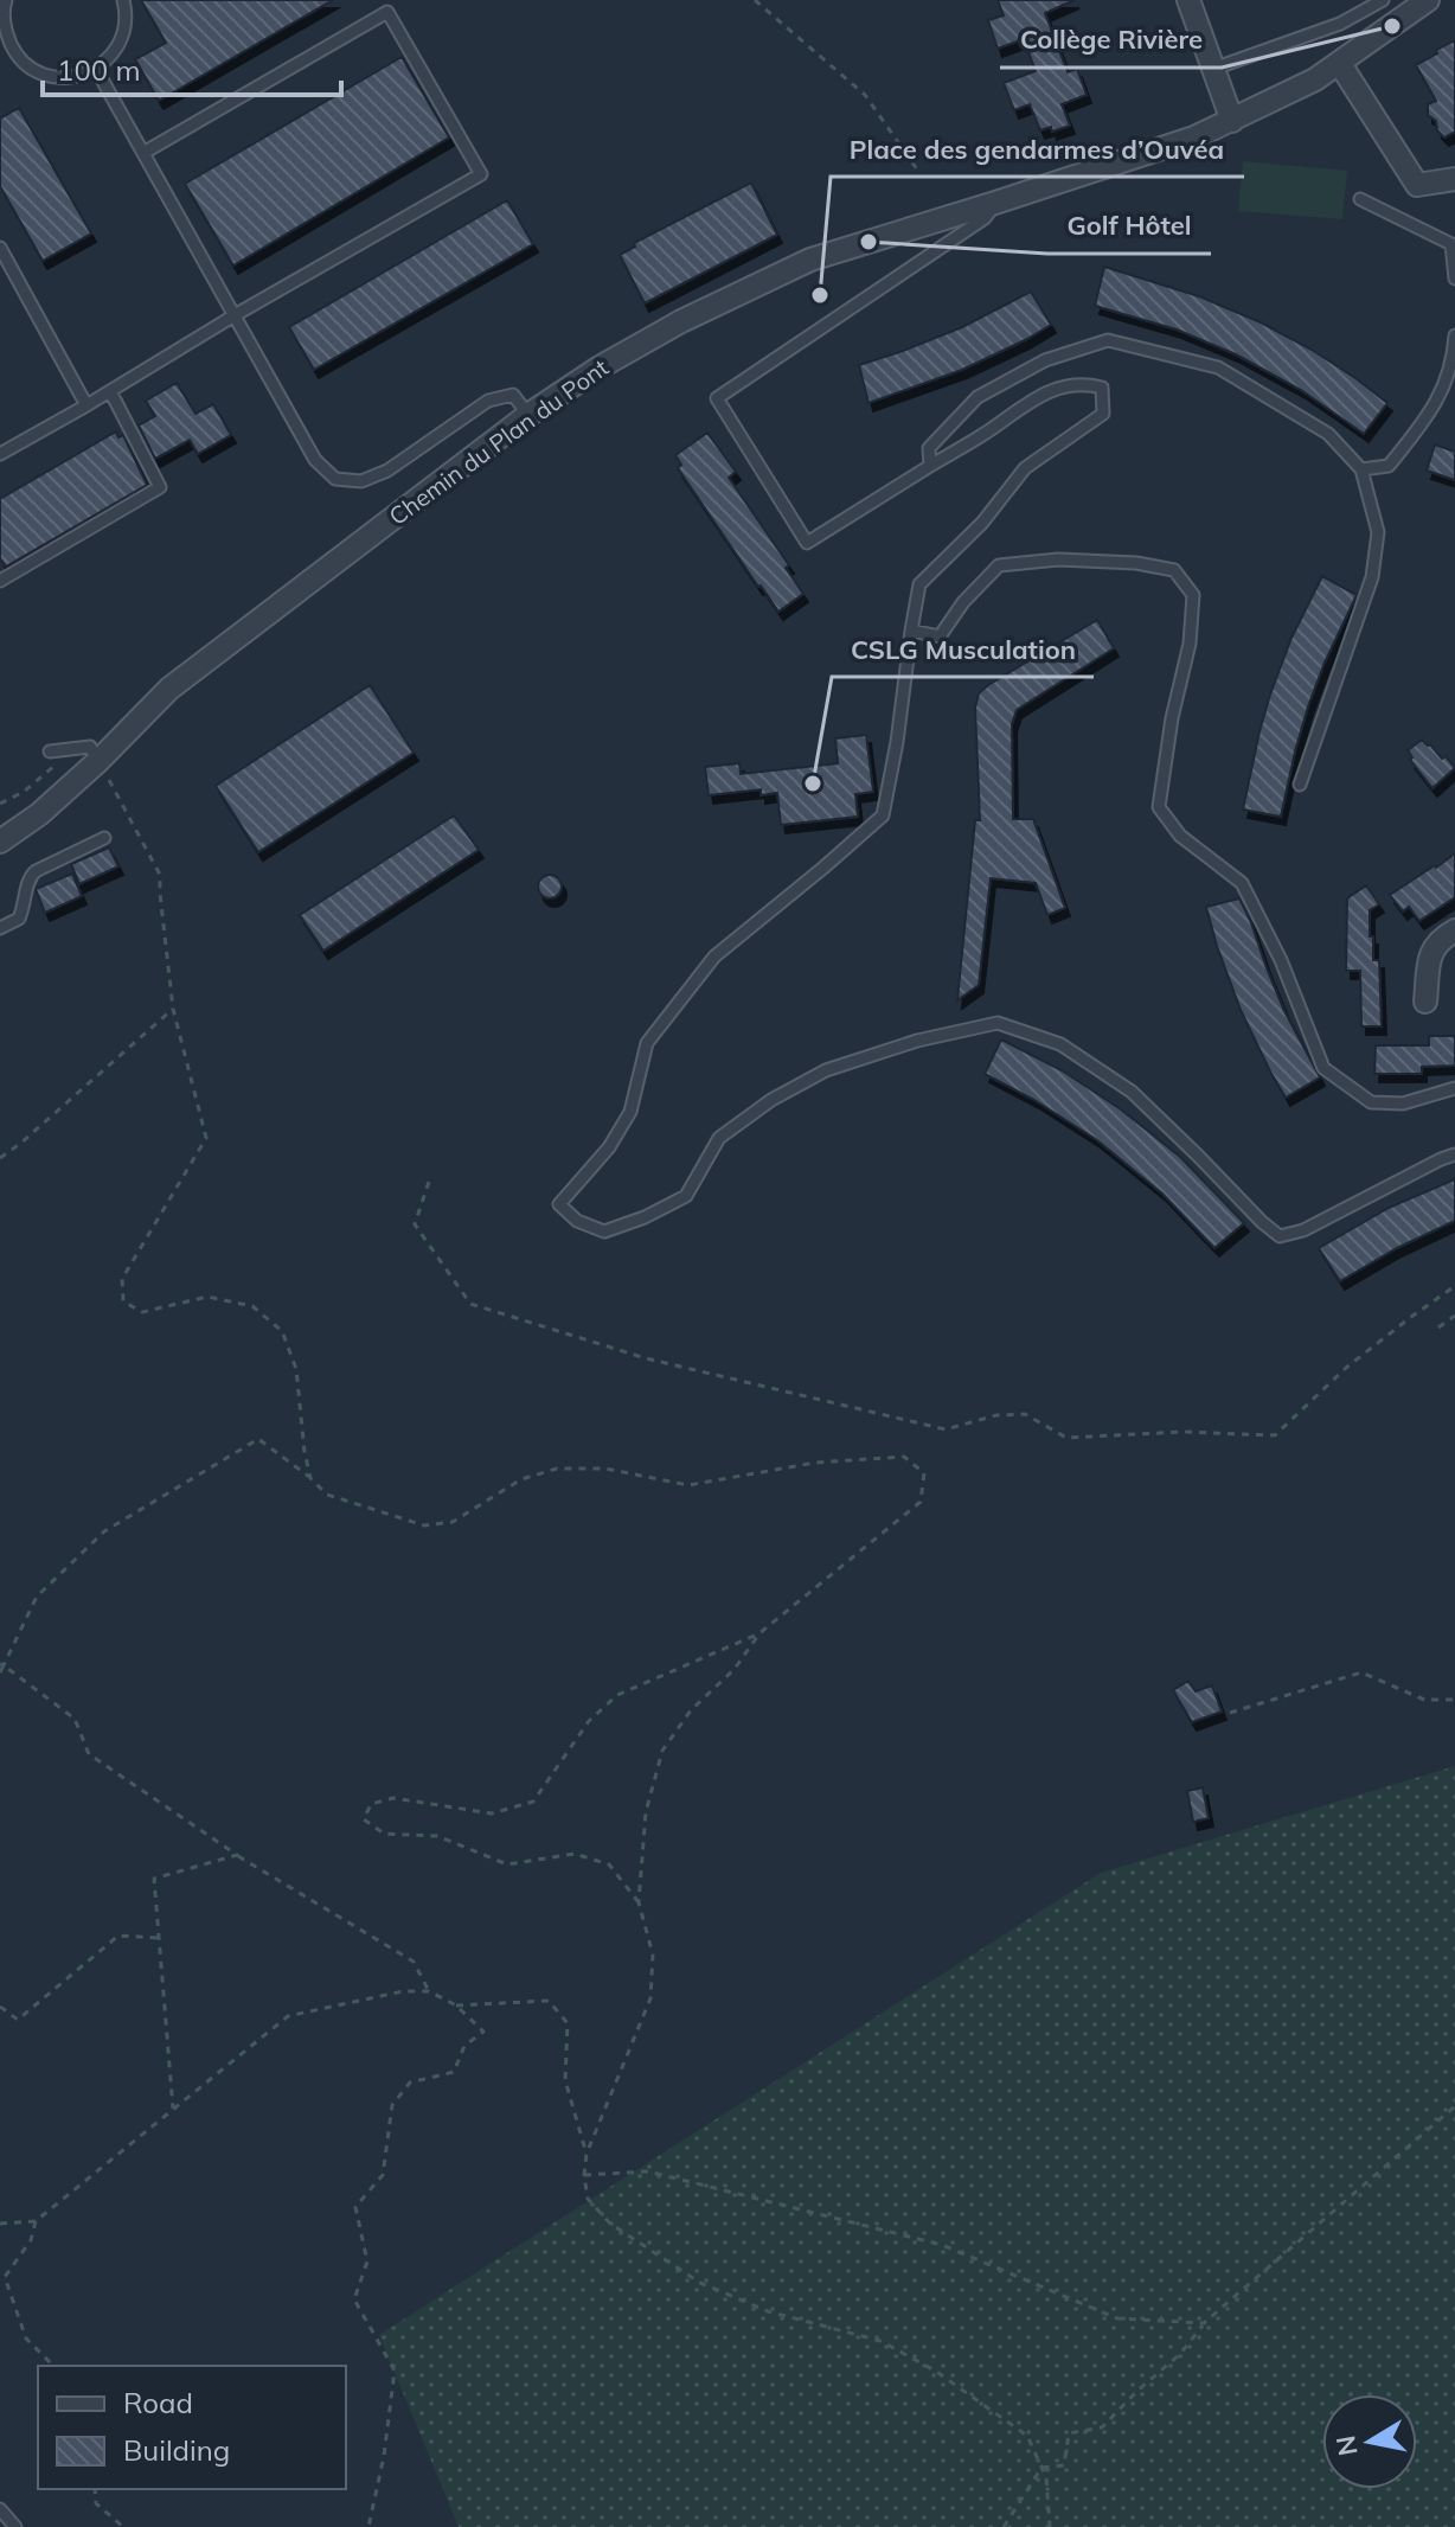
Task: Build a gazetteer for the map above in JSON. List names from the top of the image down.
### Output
{
  "streets": {
    "street": ["Chemin du Plan du Pont"]
  },
  "places": [
    "Collège Rivière",
    "Golf Hôtel",
    "Place des gendarmes d’Ouvéa",
    "CSLG Musculation"
  ],
  "legend": ["Road", "Building"],
  "scale_bar": "100 m",
  "north": "left"
}
